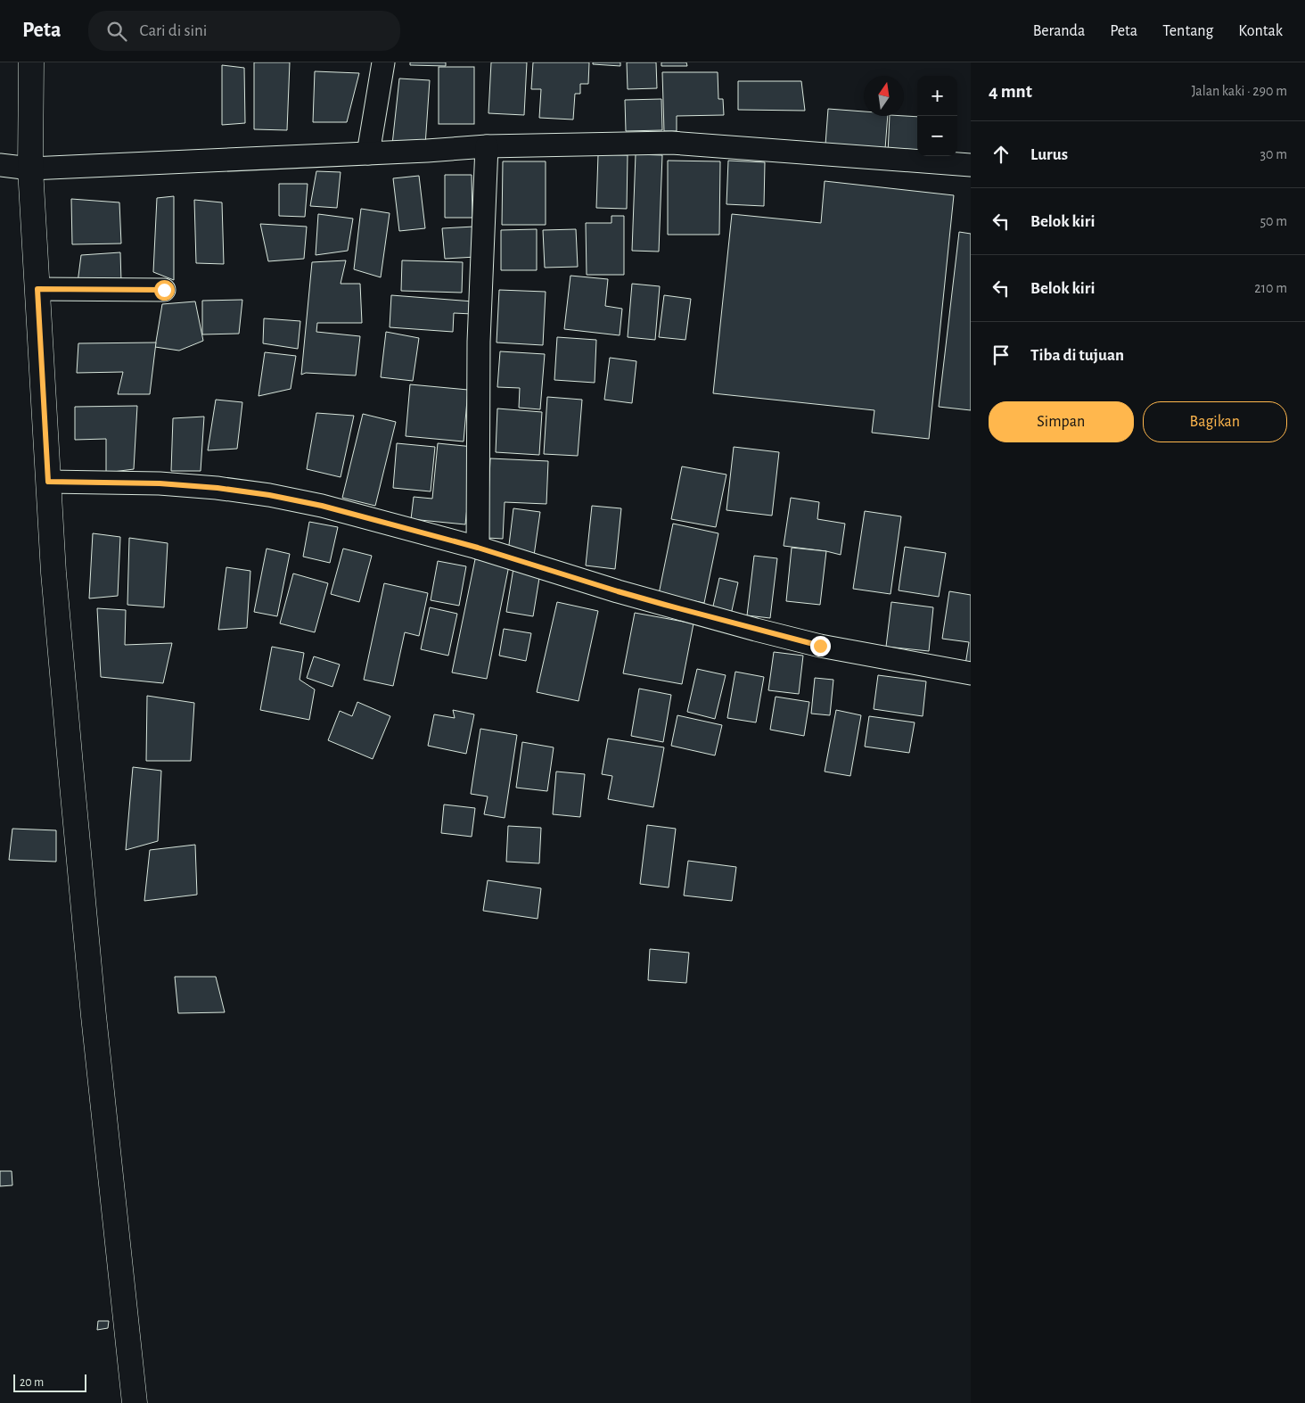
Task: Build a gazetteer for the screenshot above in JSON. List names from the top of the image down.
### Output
{
  "scale_bar": "20 m",
  "north": "top",
  "page": {
    "header": "Peta",
    "search": "Cari di sini",
    "nav": [
      "Beranda",
      "Peta",
      "Tentang",
      "Kontak"
    ],
    "heading": ["4 mnt", "Jalan kaki · 290 m"],
    "map_buttons": ["+", "−"],
    "list": [
      ["Lurus", "30 m"],
      ["Belok kiri", "50 m"],
      ["Belok kiri", "210 m"],
      "Tiba di tujuan"
    ],
    "buttons": ["Simpan", "Bagikan"],
    "scale": "20 m"
  }
}
